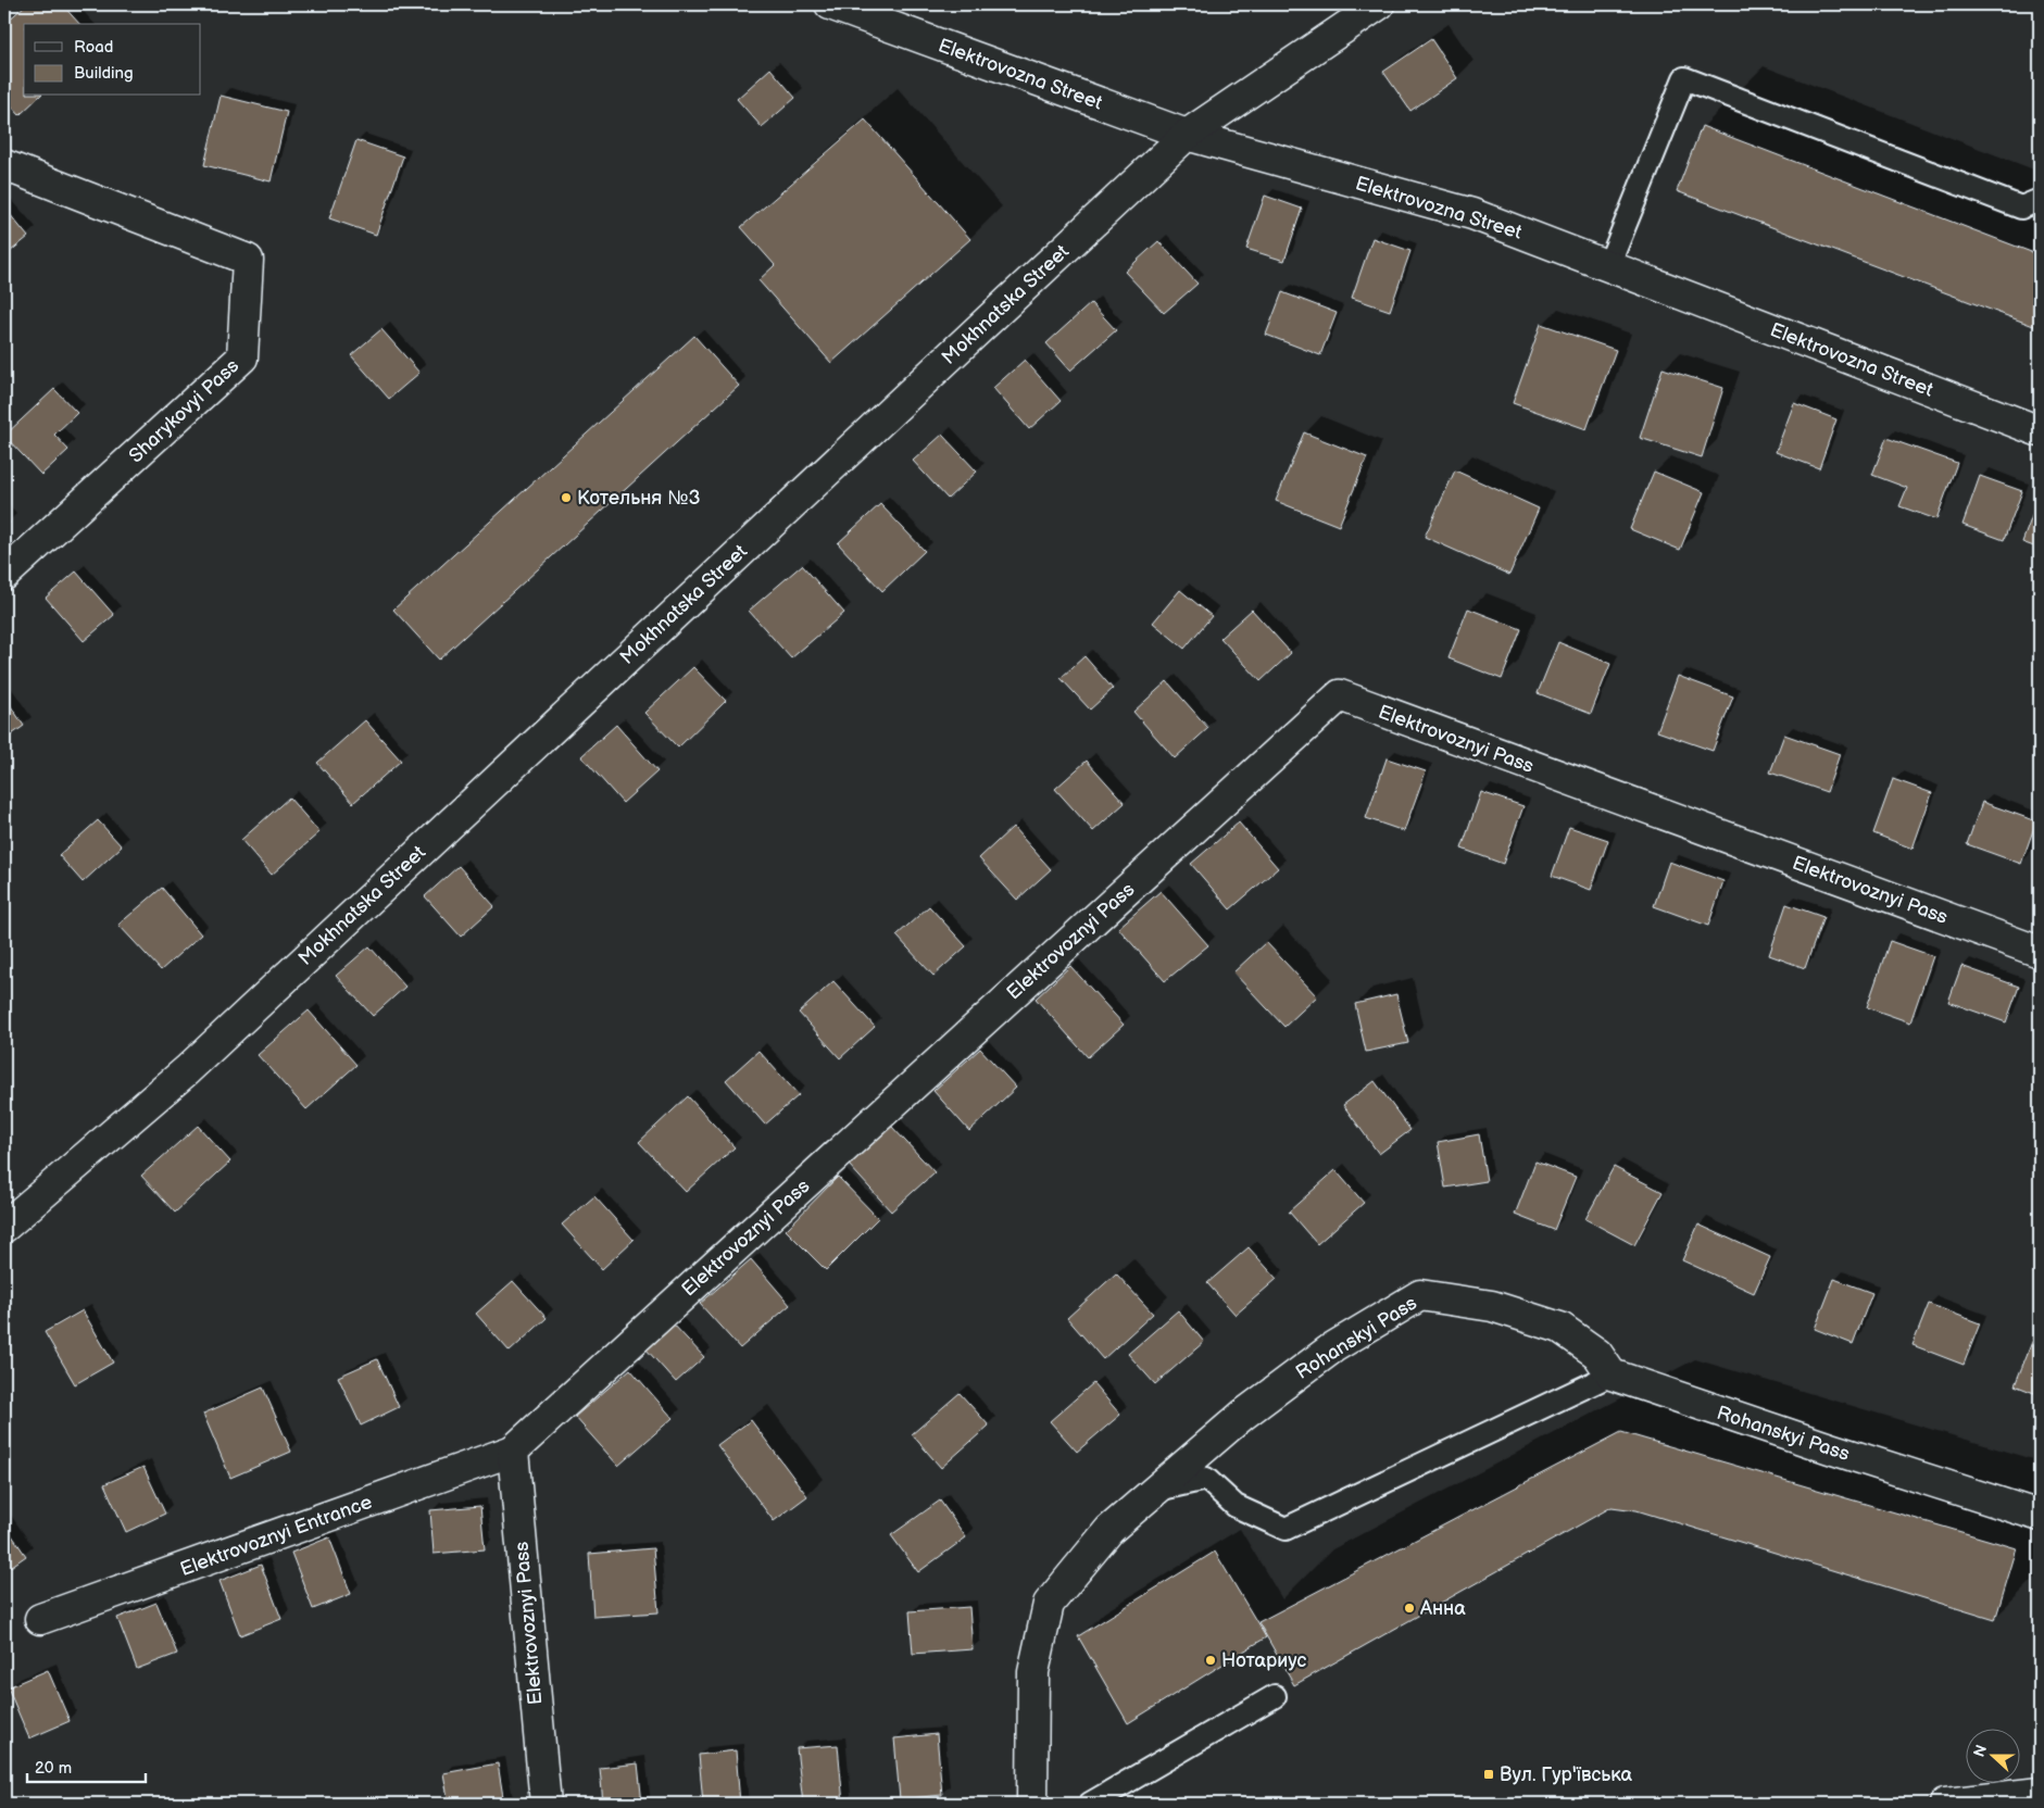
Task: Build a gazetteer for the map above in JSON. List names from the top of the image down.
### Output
{
  "streets": {
    "street": [
      "Elektrovozna Street",
      "Mokhnatska Street",
      "Sharykovyi Pass",
      "Elektrovoznyi Pass",
      "Rohanskyi Pass",
      "Elektrovoznyi Entrance"
    ]
  },
  "crossings": [
    ["Elektrovozna Street", "Mokhnatska Street"],
    ["Elektrovoznyi Pass", "Elektrovoznyi Entrance"]
  ],
  "places": {
    "other": ["Котельня №3", "Анна", "Нотариус"],
    "transit": ["Вул. Гур'ївська"]
  },
  "legend": ["Road", "Building"],
  "scale_bar": "20 m",
  "north": "left"
}
